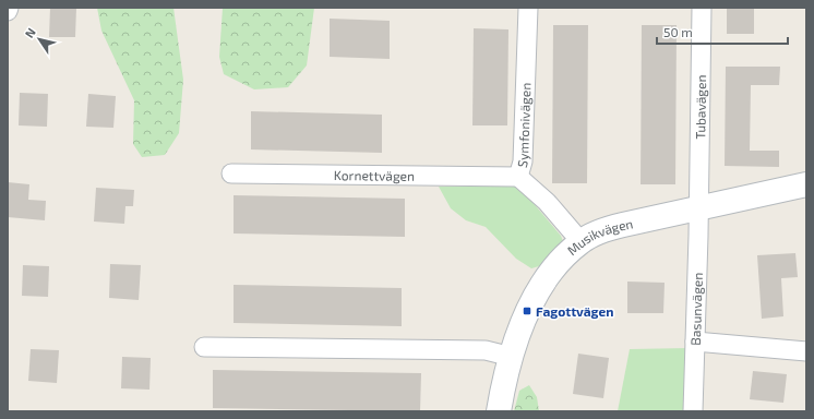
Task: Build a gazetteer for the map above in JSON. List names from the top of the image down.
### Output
{
  "streets": {
    "street": [
      "Tubavägen",
      "Symfonivägen",
      "Kornettvägen",
      "Musikvägen",
      "Basunvägen"
    ]
  },
  "crossings": [
    ["Tubavägen", "Musikvägen"],
    ["Tubavägen", "Basunvägen"],
    ["Symfonivägen", "Kornettvägen"],
    ["Symfonivägen", "Musikvägen"],
    ["Musikvägen", "Basunvägen"]
  ],
  "places": {
    "transit": ["Fagottvägen"]
  },
  "scale_bar": "50 m",
  "north": "top left"
}
